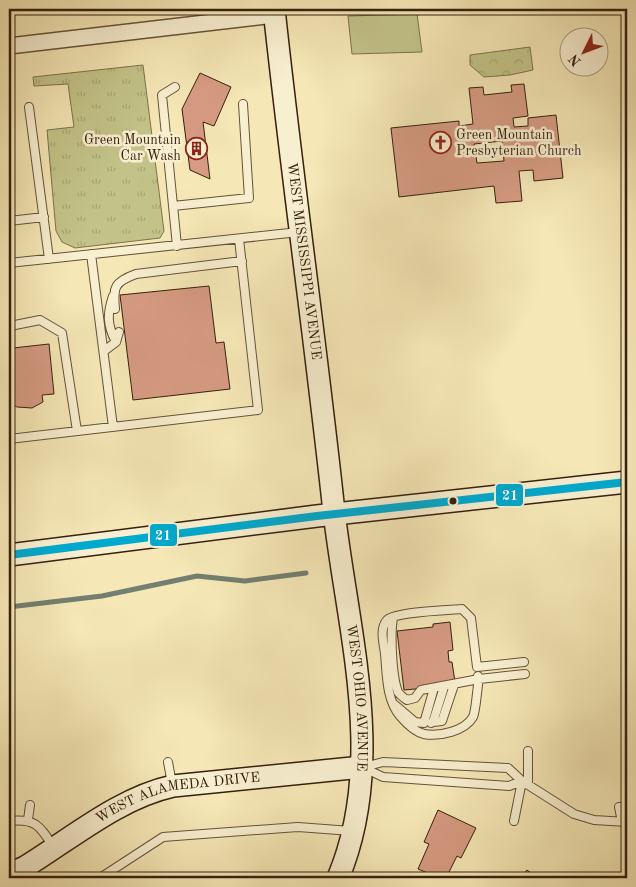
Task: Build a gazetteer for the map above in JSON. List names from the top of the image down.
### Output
{
  "streets": {
    "street": ["WEST MISSISSIPPI AVENUE", "WEST OHIO AVENUE", "WEST ALAMEDA DRIVE"]
  },
  "crossings": [
    ["WEST MISSISSIPPI AVENUE", "WEST OHIO AVENUE"],
    ["WEST OHIO AVENUE", "WEST ALAMEDA DRIVE"]
  ],
  "places": {
    "church": ["Green Mountain Presbyterian Church"],
    "building": ["Green Mountain Car Wash"]
  },
  "lines": ["transit line 21"],
  "north": "bottom left"
}
